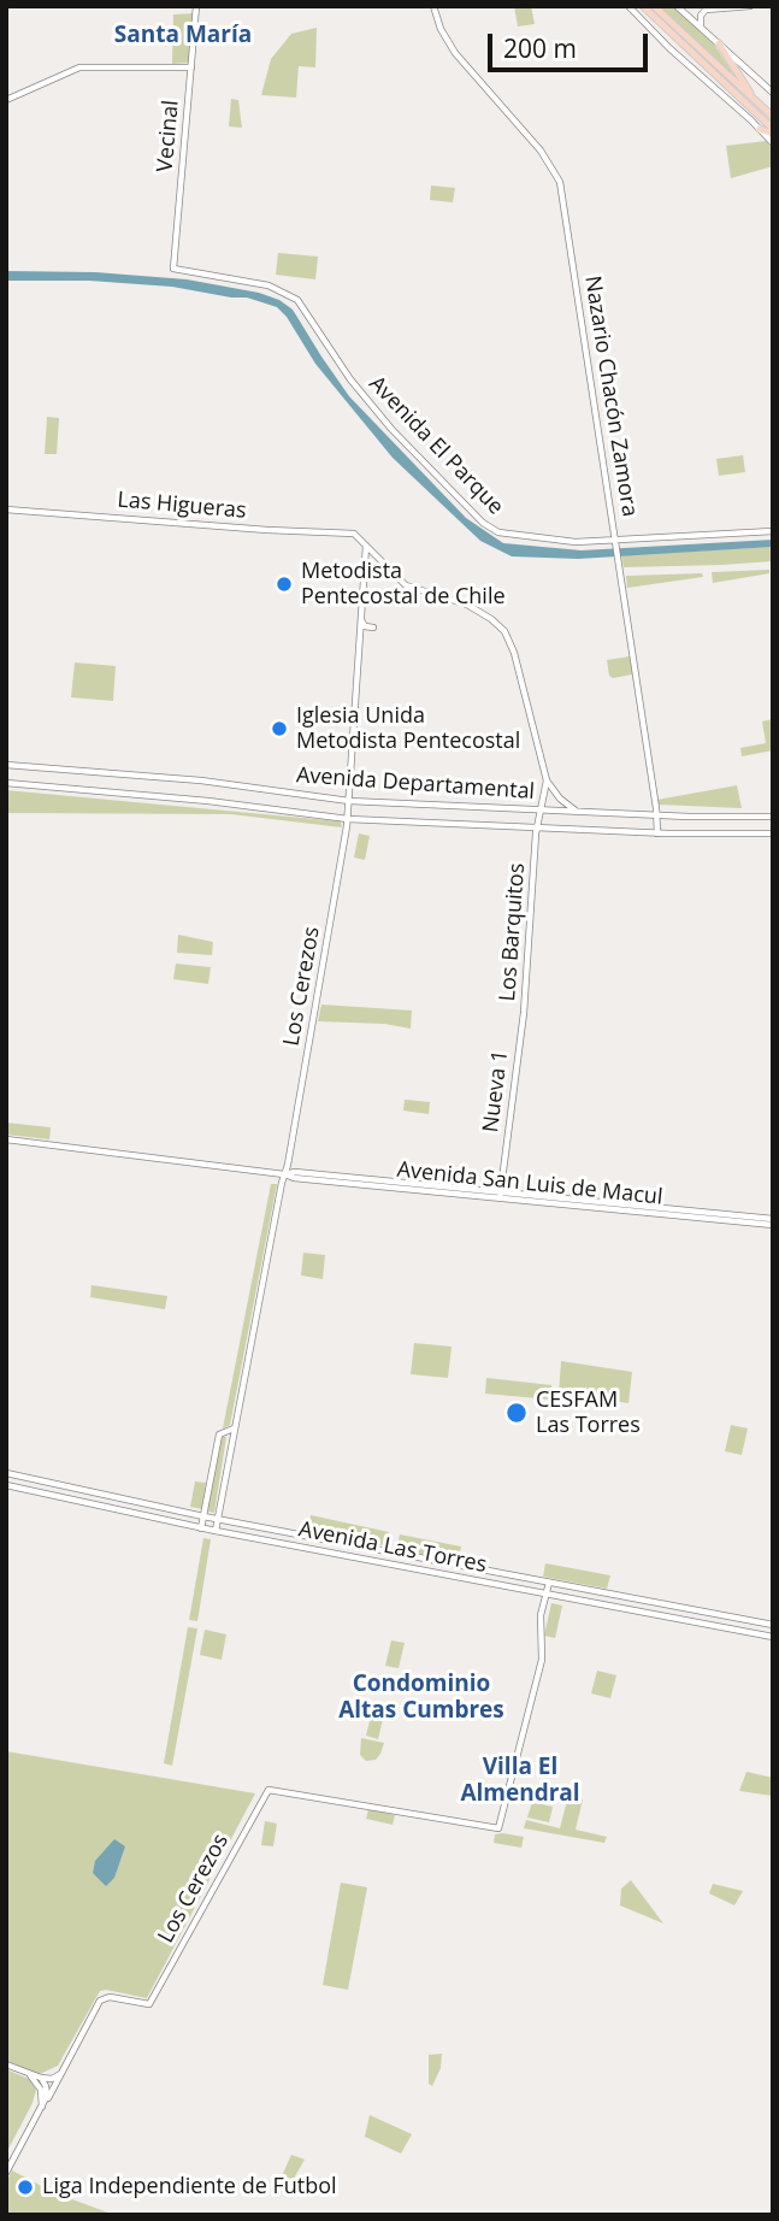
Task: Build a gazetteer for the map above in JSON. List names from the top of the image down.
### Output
{
  "streets": {
    "street": [
      "Vecinal",
      "Nazario Chacón Zamora",
      "Avenida El Parque",
      "Las Higueras",
      "Avenida Departamental",
      "Los Barquitos",
      "Los Cerezos",
      "Nueva 1",
      "Avenida San Luis de Macul",
      "Avenida Las Torres"
    ]
  },
  "crossings": [
    ["Vecinal", "Avenida El Parque"],
    ["Nazario Chacón Zamora", "Avenida El Parque"],
    ["Nazario Chacón Zamora", "Avenida Departamental"],
    ["Las Higueras", "Los Cerezos"],
    ["Avenida Departamental", "Los Barquitos"],
    ["Avenida Departamental", "Los Cerezos"],
    ["Los Barquitos", "Nueva 1"],
    ["Los Cerezos", "Avenida San Luis de Macul"],
    ["Los Cerezos", "Avenida Las Torres"],
    ["Nueva 1", "Avenida San Luis de Macul"]
  ],
  "districts": ["Santa María", "Condominio Altas Cumbres", "Villa El Almendral"],
  "places": [
    "Metodista Pentecostal de Chile",
    "Iglesia Unida Metodista Pentecostal",
    "CESFAM Las Torres",
    "Liga Independiente de Futbol"
  ],
  "scale_bar": "200 m"
}
